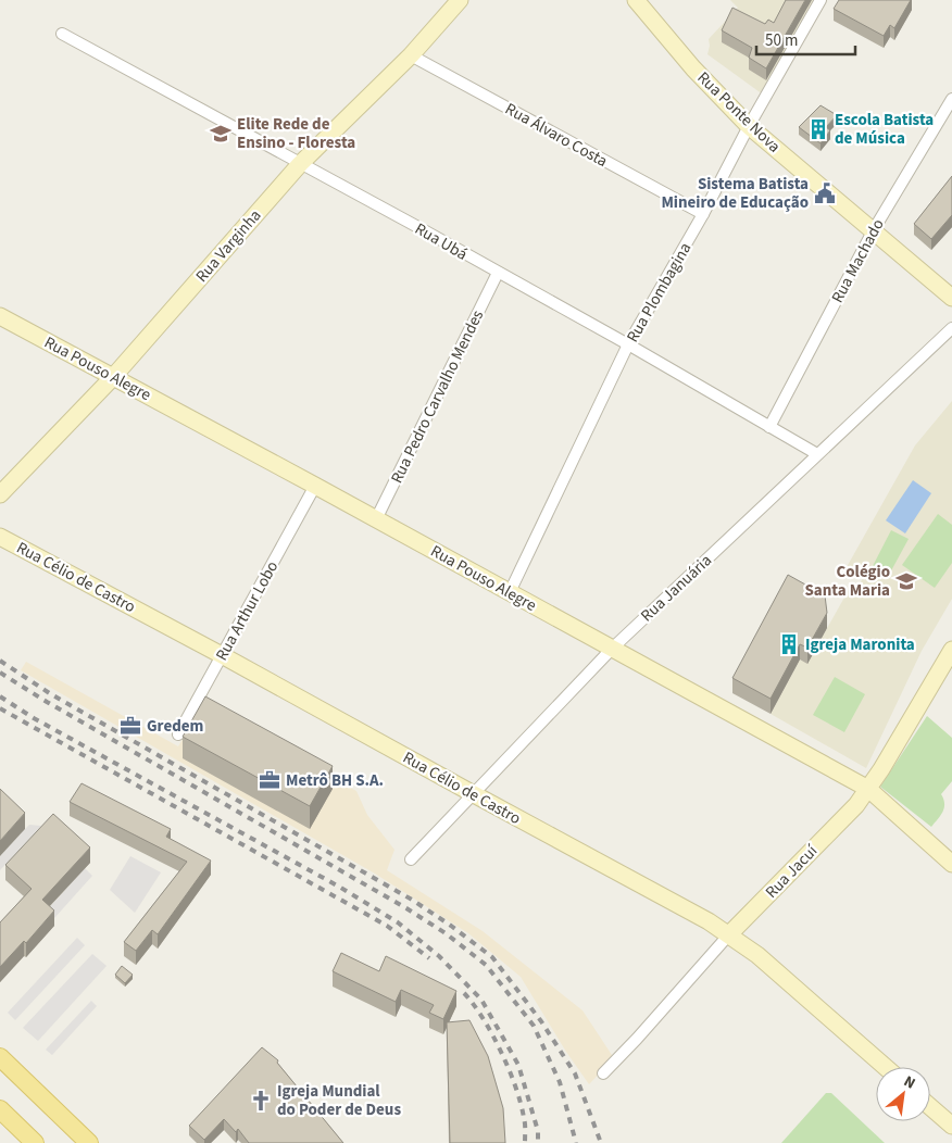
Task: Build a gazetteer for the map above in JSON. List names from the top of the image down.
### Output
{
  "streets": {
    "street": [
      "Rua Ponte Nova",
      "Rua Álvaro Costa",
      "Rua Ubá",
      "Rua Varginha",
      "Rua Machado",
      "Rua Plombagina",
      "Rua Pouso Alegre",
      "Rua Pedro Carvalho Mendes",
      "Rua Célio de Castro",
      "Rua Januária",
      "Rua Arthur Lobo",
      "Rua Jacuí"
    ]
  },
  "crossings": [
    ["Rua Ponte Nova", "Rua Machado"],
    ["Rua Ponte Nova", "Rua Plombagina"],
    ["Rua Álvaro Costa", "Rua Varginha"],
    ["Rua Álvaro Costa", "Rua Plombagina"],
    ["Rua Ubá", "Rua Varginha"],
    ["Rua Ubá", "Rua Machado"],
    ["Rua Ubá", "Rua Plombagina"],
    ["Rua Ubá", "Rua Pedro Carvalho Mendes"],
    ["Rua Ubá", "Rua Januária"],
    ["Rua Varginha", "Rua Pouso Alegre"],
    ["Rua Plombagina", "Rua Pouso Alegre"],
    ["Rua Pouso Alegre", "Rua Pedro Carvalho Mendes"],
    ["Rua Pouso Alegre", "Rua Januária"],
    ["Rua Pouso Alegre", "Rua Arthur Lobo"],
    ["Rua Pouso Alegre", "Rua Jacuí"],
    ["Rua Célio de Castro", "Rua Januária"],
    ["Rua Célio de Castro", "Rua Arthur Lobo"],
    ["Rua Célio de Castro", "Rua Jacuí"]
  ],
  "places": {
    "building": ["Escola Batista de Música", "Igreja Maronita"],
    "school or university": ["Elite Rede de Ensino - Floresta", "Colégio Santa Maria"],
    "public building": ["Sistema Batista Mineiro de Educação"],
    "office": ["Gredem", "Metrô BH S.A."],
    "church": ["Igreja Mundial do Poder de Deus"]
  },
  "scale_bar": "50 m",
  "north": "top right"
}
